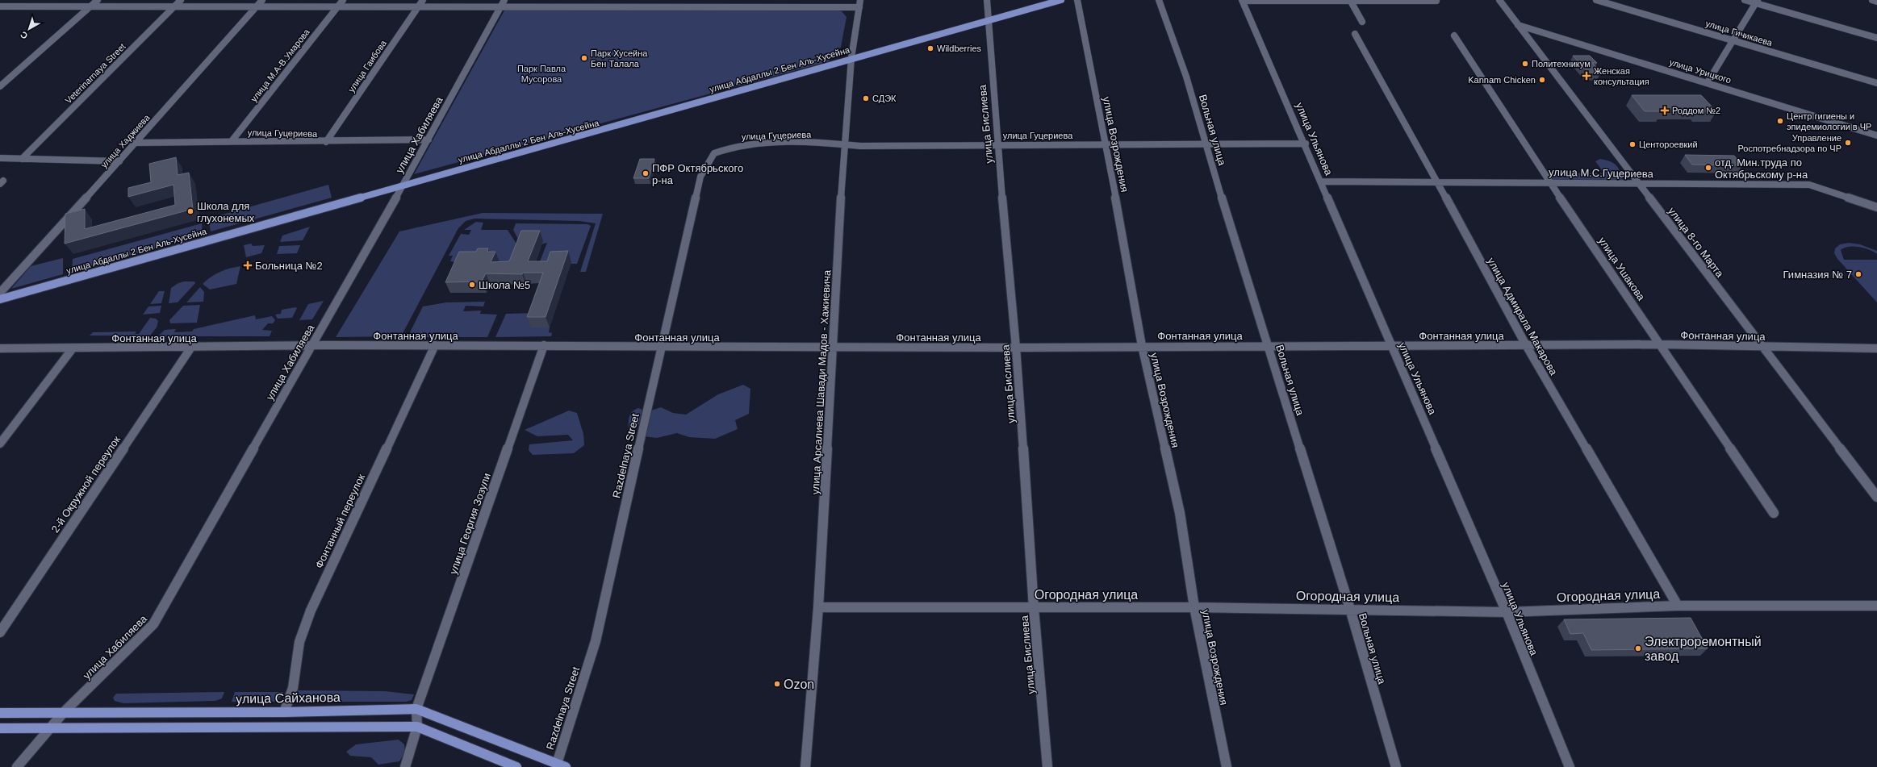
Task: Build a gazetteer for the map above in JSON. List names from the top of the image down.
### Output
{
  "streets": {
    "main road": ["улица Абдаллы 2 Бен Аль-Хусейна", "улица Сайханова"],
    "street": [
      "улица Гичикаева",
      "улица М.А-В.Умарова",
      "улица Гаибова",
      "улица Урицкого",
      "Veterinarnaya Street",
      "улица Бислиева",
      "Вольная улица",
      "улица Гуцериева",
      "улица Хабиляева",
      "улица Ульянова",
      "улица Хаджиева",
      "улица Возрождения",
      "улица М.С.Гуцериева",
      "улица 8-го Марта",
      "улица Ушакова",
      "улица Адмирала Макарова",
      "Фонтанная улица",
      "улица Арсалиева Шавади Мадов - Хажиевича",
      "Razdelnaya Street",
      "2-й Окружной переулок",
      "Фонтанный переулок",
      "улица Георгия Зозули",
      "Огородная улица"
    ]
  },
  "crossings": [
    ["улица М.А-В.Умарова", "улица Гуцериева"],
    ["улица Гаибова", "улица Гуцериева"],
    ["улица Абдаллы 2 Бен Аль-Хусейна", "улица Бислиева"],
    ["улица Абдаллы 2 Бен Аль-Хусейна", "улица Хабиляева"],
    ["улица Абдаллы 2 Бен Аль-Хусейна", "улица Арсалиева Шавади Мадов - Хажиевича"],
    ["улица Урицкого", "улица 8-го Марта"],
    ["улица Бислиева", "улица Гуцериева"],
    ["улица Бислиева", "Фонтанная улица"],
    ["улица Бислиева", "Огородная улица"],
    ["Вольная улица", "улица Гуцериева"],
    ["Вольная улица", "Фонтанная улица"],
    ["Вольная улица", "Огородная улица"],
    ["улица Гуцериева", "улица Хабиляева"],
    ["улица Гуцериева", "улица Ульянова"],
    ["улица Гуцериева", "улица Хаджиева"],
    ["улица Гуцериева", "улица Возрождения"],
    ["улица Гуцериева", "улица Арсалиева Шавади Мадов - Хажиевича"],
    ["улица Гуцериева", "Razdelnaya Street"],
    ["улица Хабиляева", "Фонтанная улица"],
    ["улица Хабиляева", "улица Сайханова"],
    ["улица Ульянова", "улица М.С.Гуцериева"],
    ["улица Ульянова", "Фонтанная улица"],
    ["улица Ульянова", "Огородная улица"],
    ["улица Возрождения", "Фонтанная улица"],
    ["улица Возрождения", "Огородная улица"],
    ["улица М.С.Гуцериева", "улица 8-го Марта"],
    ["улица М.С.Гуцериева", "улица Ушакова"],
    ["улица М.С.Гуцериева", "улица Адмирала Макарова"],
    ["улица 8-го Марта", "Фонтанная улица"],
    ["улица Ушакова", "Фонтанная улица"],
    ["улица Адмирала Макарова", "Фонтанная улица"],
    ["улица Адмирала Макарова", "Огородная улица"],
    ["Фонтанная улица", "улица Арсалиева Шавади Мадов - Хажиевича"],
    ["Фонтанная улица", "Razdelnaya Street"],
    ["Фонтанная улица", "2-й Окружной переулок"],
    ["Фонтанная улица", "Фонтанный переулок"],
    ["Фонтанная улица", "улица Георгия Зозули"],
    ["улица Арсалиева Шавади Мадов - Хажиевича", "Огородная улица"],
    ["Razdelnaya Street", "улица Сайханова"],
    ["Фонтанный переулок", "улица Сайханова"],
    ["улица Георгия Зозули", "улица Сайханова"]
  ],
  "parks": ["Парк Павла Мусорова"],
  "places": {
    "other": [
      "Wildberries",
      "Парк Хусейна Бен Талала",
      "Политехникум",
      "Kannam Chicken",
      "СДЭК",
      "Центр гигиены и эпидемиологии в ЧР",
      "Управление Роспотребнадзора по ЧР",
      "Центороевкий",
      "отд. Мин.труда по Октябрьскому р-на",
      "ПФР Октябрьского р-на",
      "Школа для глухонемых",
      "Гимназия № 7",
      "Школа №5",
      "Электроремонтный завод",
      "Ozon"
    ],
    "health": ["Женская консультация", "Роддом №2", "Больница №2"]
  },
  "north": "bottom left"
}
